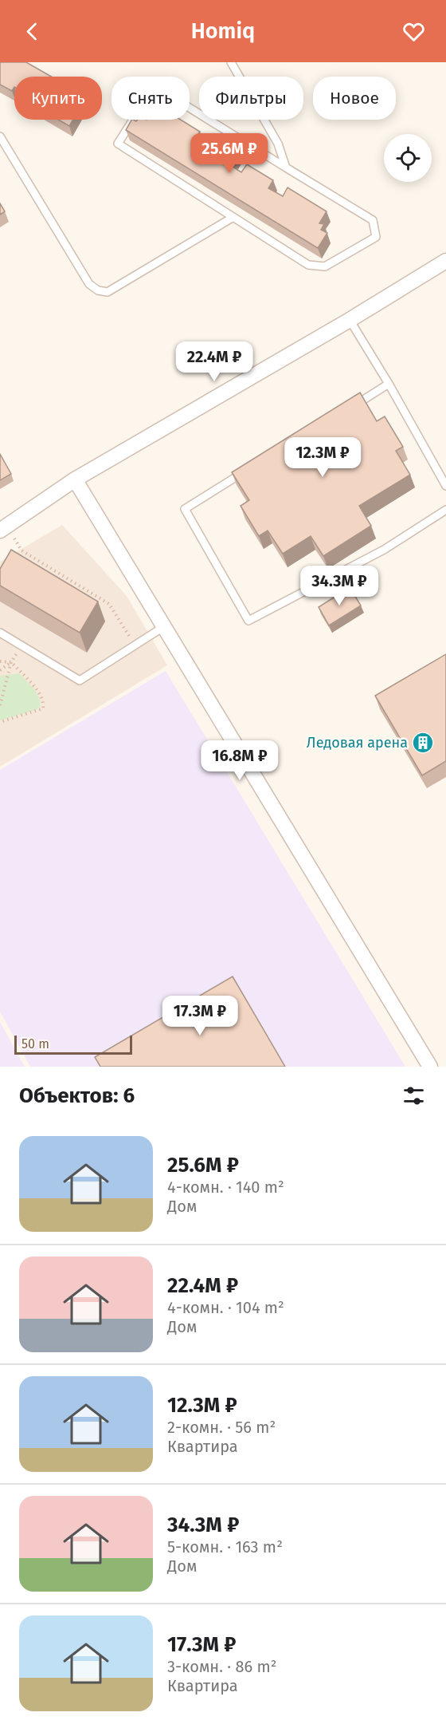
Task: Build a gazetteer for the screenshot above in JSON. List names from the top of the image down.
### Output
{
  "places": {
    "building": ["Ледовая арена"]
  },
  "scale_bar": "50 m",
  "page": {
    "header": "Homiq",
    "chip": [
      "Купить",
      "Снять",
      "Фильтры",
      "Новое"
    ],
    "price": [
      "25.6M ₽",
      "22.4M ₽",
      "12.3M ₽",
      "34.3M ₽",
      "16.8M ₽",
      "17.3M ₽"
    ],
    "scale": "50 m",
    "heading": "Объектов: 6",
    "list": [
      {
        "name": "25.6M ₽",
        "note": "4-комн. · 140 m² · Дом"
      },
      {
        "name": "22.4M ₽",
        "note": "4-комн. · 104 m² · Дом"
      },
      {
        "name": "12.3M ₽",
        "note": "2-комн. · 56 m² · Квартира"
      },
      {
        "name": "34.3M ₽",
        "note": "5-комн. · 163 m² · Дом"
      },
      {
        "name": "17.3M ₽",
        "note": "3-комн. · 86 m² · Квартира"
      }
    ]
  }
}
